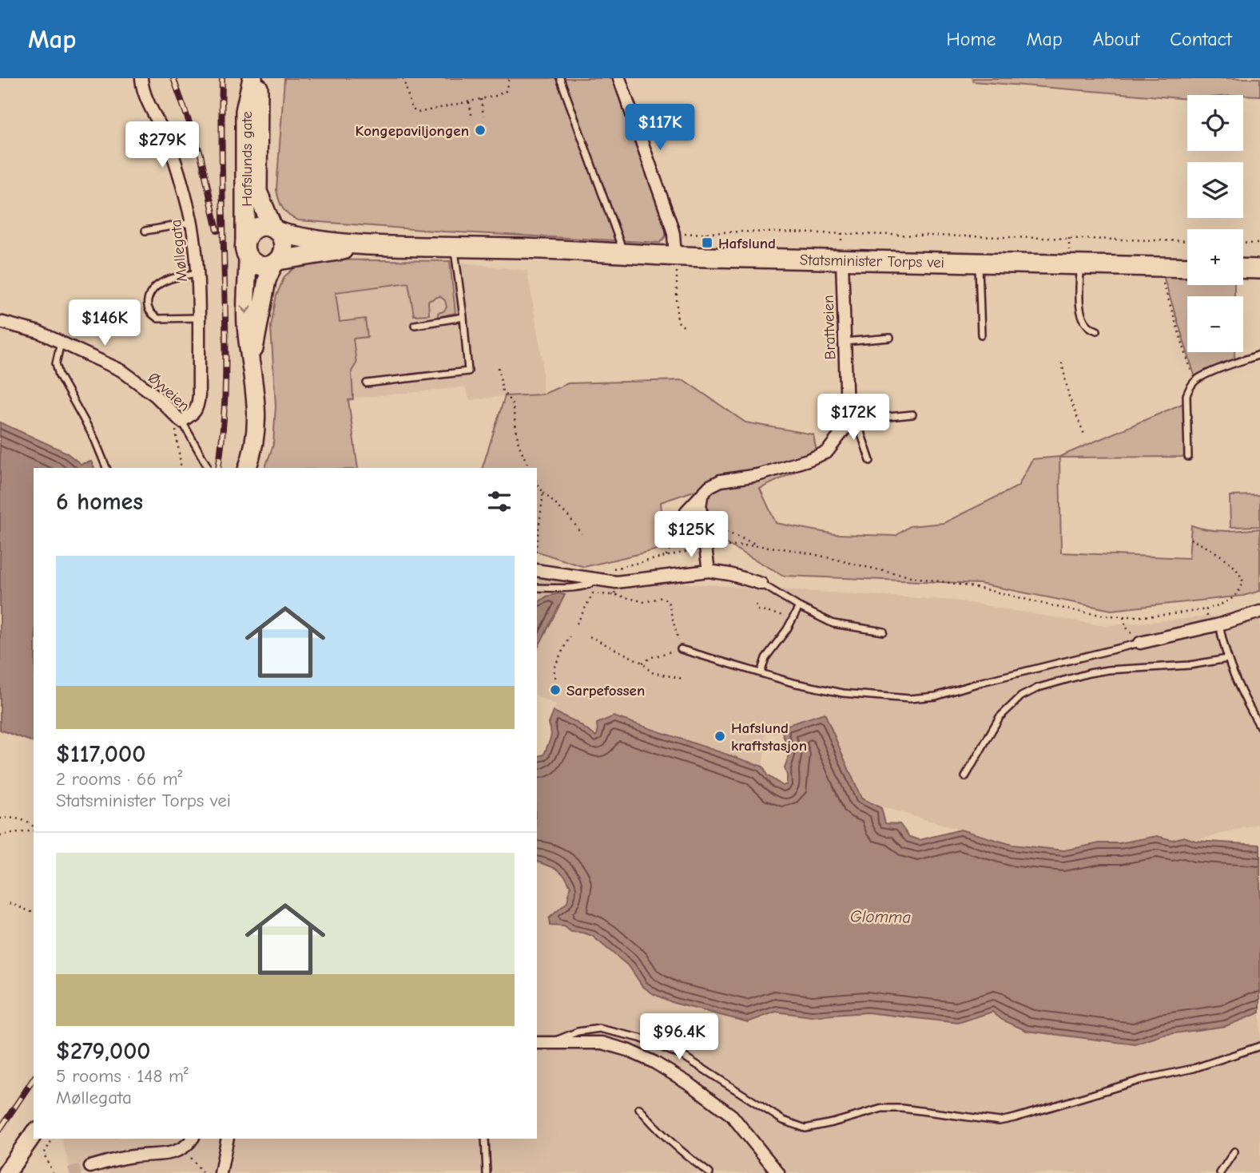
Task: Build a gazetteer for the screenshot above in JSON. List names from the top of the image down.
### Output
{
  "streets": {
    "highway": ["Hafslunds gate", "Statsminister Torps vei"],
    "street": ["Møllegata", "Brattveien", "Øyveien"]
  },
  "crossings": [
    ["Hafslunds gate", "Statsminister Torps vei"],
    ["Møllegata", "Øyveien"],
    ["Statsminister Torps vei", "Brattveien"]
  ],
  "water": ["Glomma"],
  "places": {
    "other": ["Kongepaviljongen", "Sarpefossen", "Hafslund kraftstasjon"],
    "transit": ["Hafslund"]
  },
  "page": {
    "header": "Map",
    "nav": [
      "Home",
      "Map",
      "About",
      "Contact"
    ],
    "map_buttons": ["+", "−"],
    "price": [
      "$117K",
      "$279K",
      "$146K",
      "$172K",
      "$125K",
      "$96.4K"
    ],
    "heading": "6 homes",
    "list": [
      {
        "name": "$117,000",
        "note": "2 rooms · 66 m² · Statsminister Torps vei"
      },
      {
        "name": "$279,000",
        "note": "5 rooms · 148 m² · Møllegata"
      }
    ]
  }
}
